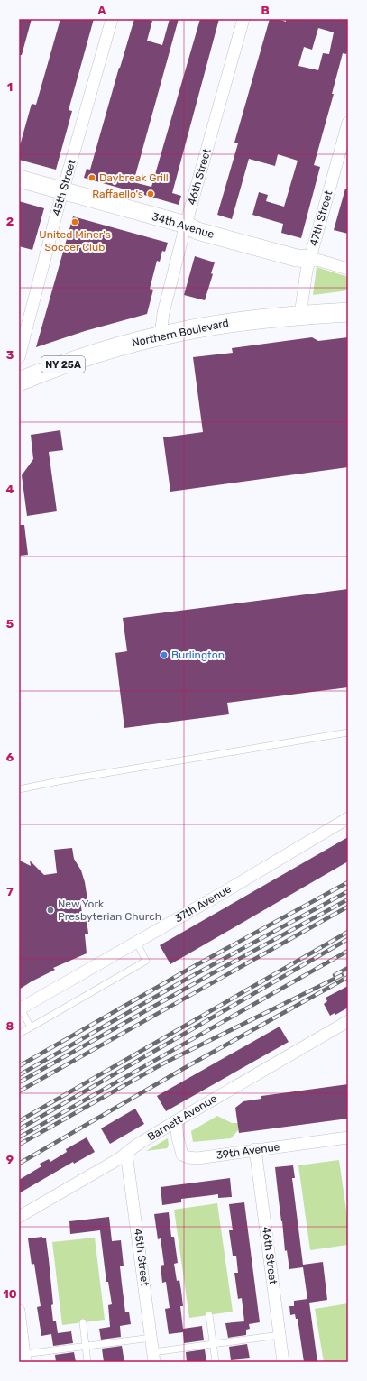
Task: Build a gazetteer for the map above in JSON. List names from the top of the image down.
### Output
{
  "streets": {
    "main road": ["Northern Boulevard", "NY 25A"],
    "street": [
      "46th Street",
      "45th Street",
      "47th Street",
      "34th Avenue",
      "37th Avenue",
      "Barnett Avenue",
      "39th Avenue"
    ]
  },
  "crossings": [
    ["46th Street", "34th Avenue"],
    ["46th Street", "Northern Boulevard"],
    ["46th Street", "39th Avenue"],
    ["45th Street", "34th Avenue"],
    ["45th Street", "Barnett Avenue"],
    ["47th Street", "34th Avenue"],
    ["47th Street", "Northern Boulevard"],
    ["Barnett Avenue", "39th Avenue"]
  ],
  "places": [
    "Daybreak Grill",
    "Raffaello's",
    "United Miner's Soccer Club",
    "Burlington",
    "New York Presbyterian Church"
  ],
  "grid": {
    "columns": ["A", "B"],
    "rows": [
      "1",
      "2",
      "3",
      "4",
      "5",
      "6",
      "7",
      "8",
      "9",
      "10"
    ]
  }
}
